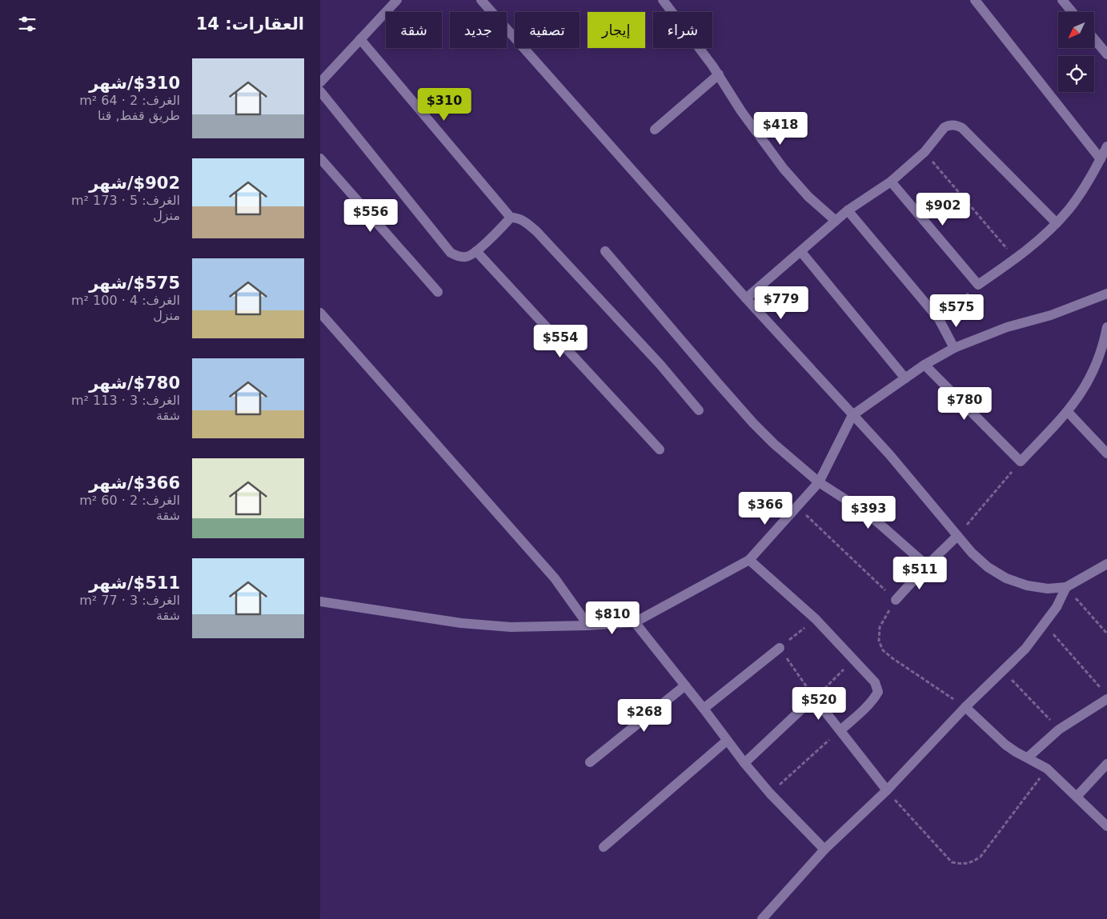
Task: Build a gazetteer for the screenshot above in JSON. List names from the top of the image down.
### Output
{
  "north": "bottom left",
  "page": {
    "heading": "العقارات: 14",
    "chip": [
      "شراء",
      "إيجار",
      "تصفية",
      "جديد",
      "شقة"
    ],
    "list": [
      {
        "name": "$310/شهر",
        "note": "الغرف: 2 · 64 m² · طريق قفط, قنا"
      },
      {
        "name": "$902/شهر",
        "note": "الغرف: 5 · 173 m² · منزل"
      },
      {
        "name": "$575/شهر",
        "note": "الغرف: 4 · 100 m² · منزل"
      },
      {
        "name": "$780/شهر",
        "note": "الغرف: 3 · 113 m² · شقة"
      },
      {
        "name": "$366/شهر",
        "note": "الغرف: 2 · 60 m² · شقة"
      },
      {
        "name": "$511/شهر",
        "note": "الغرف: 3 · 77 m² · شقة"
      }
    ],
    "price": [
      "$310",
      "$418",
      "$902",
      "$556",
      "$779",
      "$575",
      "$554",
      "$780",
      "$366",
      "$393",
      "$511",
      "$810",
      "$520",
      "$268"
    ]
  }
}
